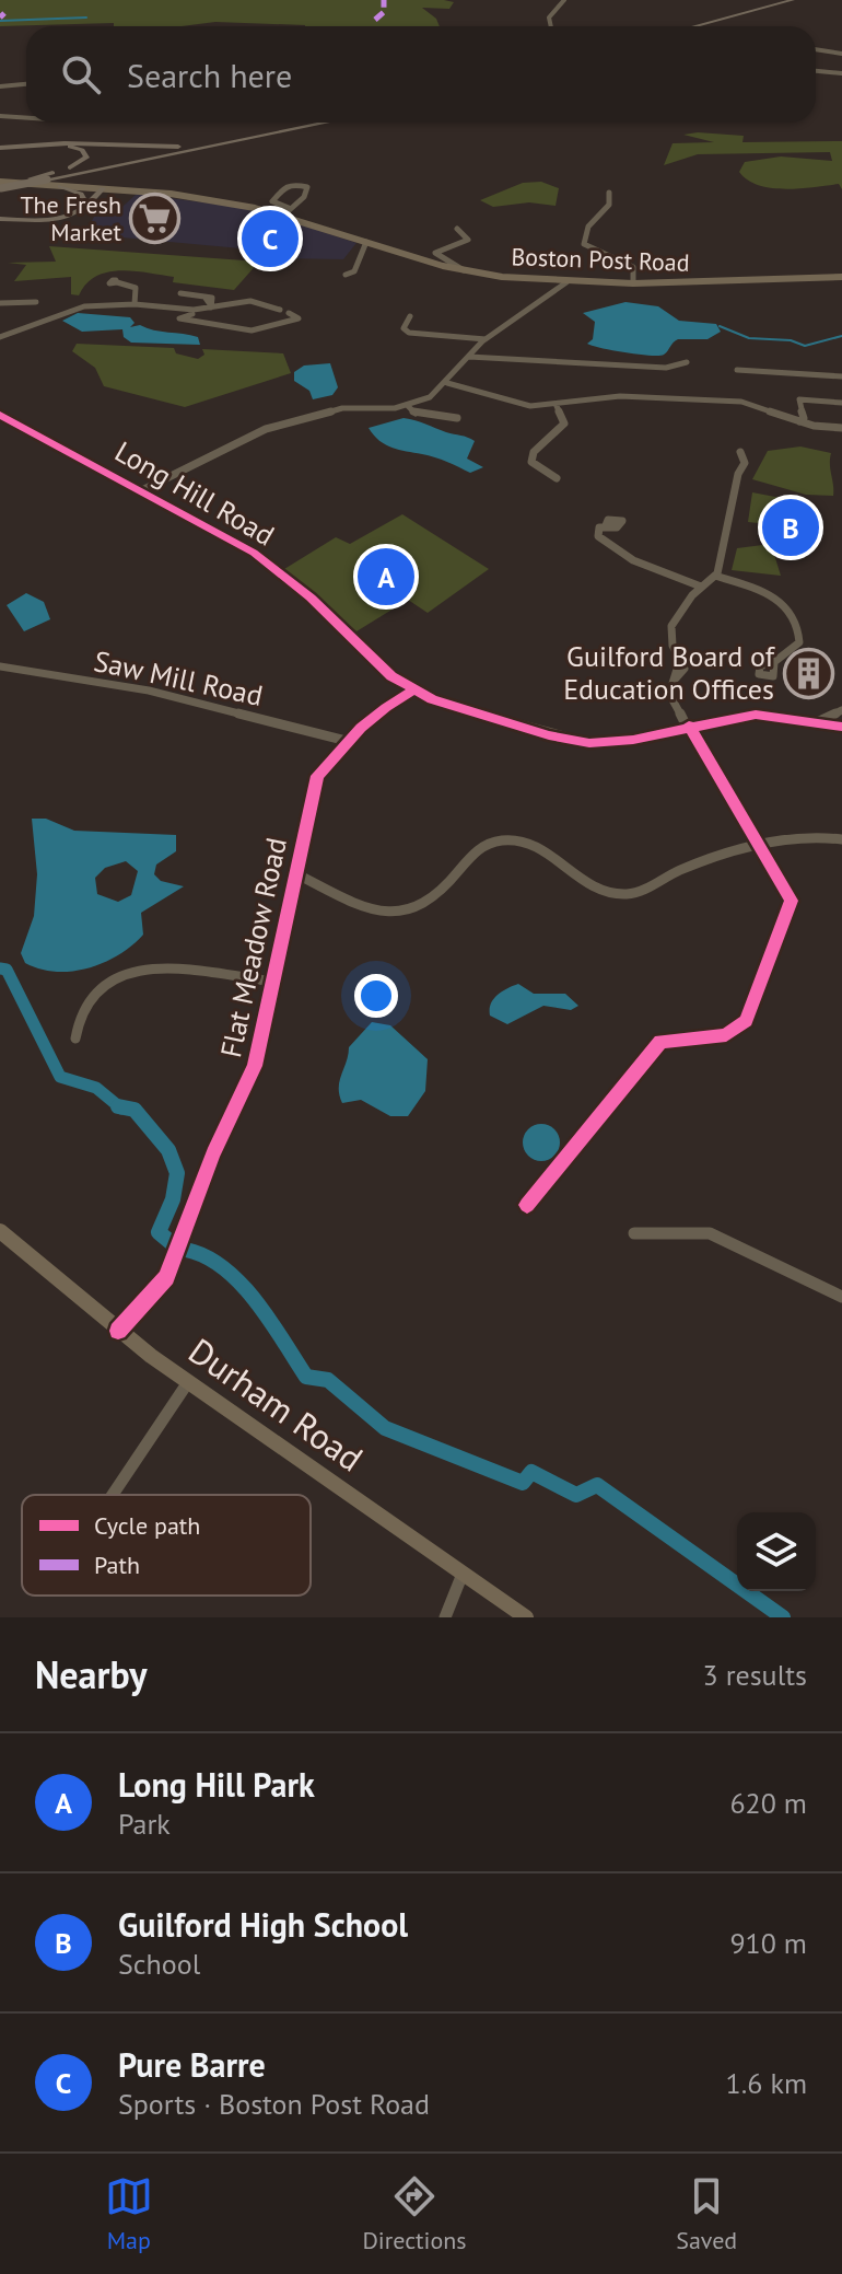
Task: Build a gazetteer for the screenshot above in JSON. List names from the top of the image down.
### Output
{
  "streets": {
    "main road": ["Boston Post Road", "Durham Road"],
    "street": ["Long Hill Road", "Saw Mill Road", "Flat Meadow Road"]
  },
  "crossings": [
    ["Long Hill Road", "Flat Meadow Road"],
    ["Saw Mill Road", "Flat Meadow Road"],
    ["Flat Meadow Road", "Durham Road"]
  ],
  "places": {
    "supermarket": ["The Fresh Market"],
    "building": ["Guilford Board of Education Offices"]
  },
  "legend": ["Cycle path", "Path"],
  "page": {
    "search": "Search here",
    "pins": ["C", "B", "A"],
    "heading": ["Nearby", "3 results"],
    "list": [
      {
        "mark": "A",
        "name": "Long Hill Park",
        "note": "Park",
        "value": "620 m"
      },
      {
        "mark": "B",
        "name": "Guilford High School",
        "note": "School",
        "value": "910 m"
      },
      {
        "mark": "C",
        "name": "Pure Barre",
        "note": "Sports · Boston Post Road",
        "value": "1.6 km"
      }
    ],
    "nav": ["Map", "Directions", "Saved"]
  }
}
